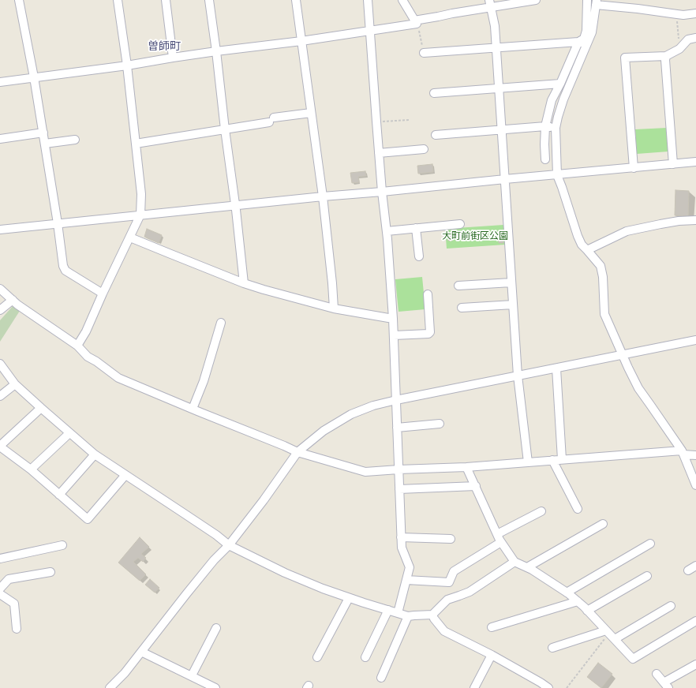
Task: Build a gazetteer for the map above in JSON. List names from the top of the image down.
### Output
{
  "districts": ["曽師町"],
  "parks": ["大町前街区公園"]
}
